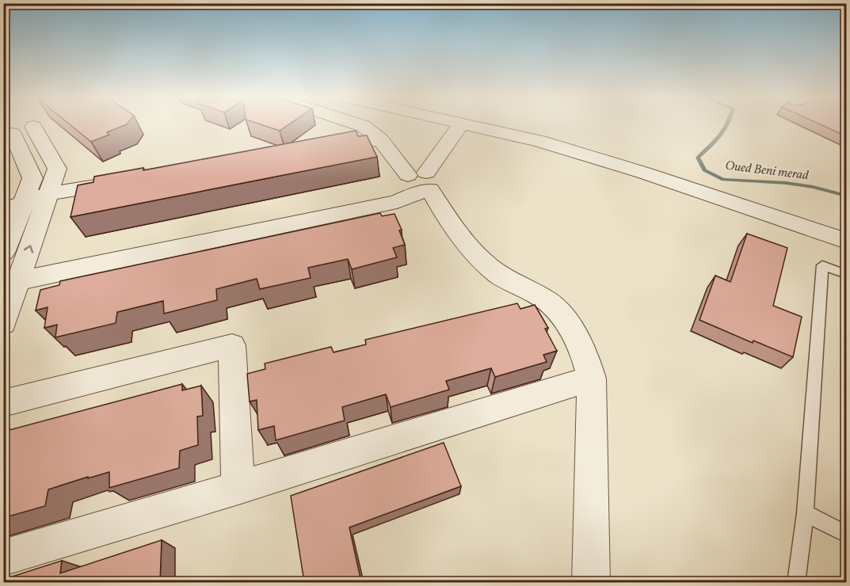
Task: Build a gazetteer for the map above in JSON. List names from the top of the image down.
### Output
{
  "water": ["Oued Beni merad"]
}
